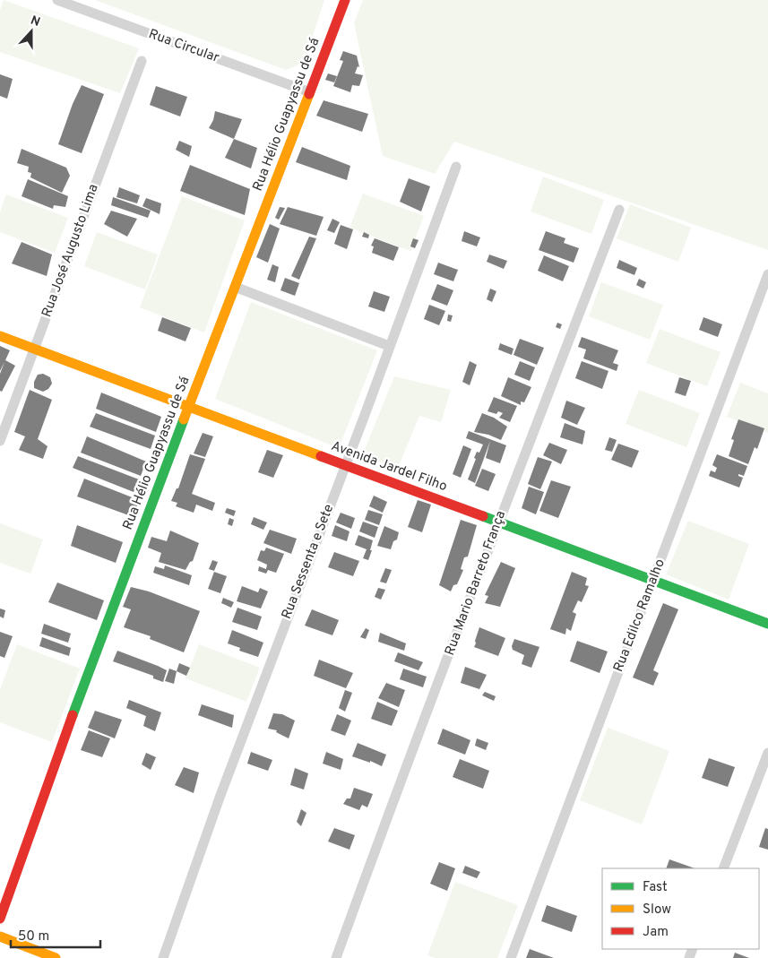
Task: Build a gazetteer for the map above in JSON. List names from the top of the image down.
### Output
{
  "streets": {
    "main road": ["Rua Hélio Guapyassu de Sá", "Avenida Jardel Filho"],
    "street": [
      "Rua Circular",
      "Rua José Augusto Lima",
      "Rua Sessenta e Sete",
      "Rua Mario Barreto França",
      "Rua Edilco Ramalho"
    ]
  },
  "crossings": [
    ["Rua Circular", "Rua Hélio Guapyassu de Sá"],
    ["Rua Hélio Guapyassu de Sá", "Avenida Jardel Filho"],
    ["Rua José Augusto Lima", "Avenida Jardel Filho"],
    ["Avenida Jardel Filho", "Rua Sessenta e Sete"],
    ["Avenida Jardel Filho", "Rua Mario Barreto França"],
    ["Avenida Jardel Filho", "Rua Edilco Ramalho"]
  ],
  "legend": ["Fast", "Slow", "Jam"],
  "scale_bar": "50 m",
  "north": "top"
}
